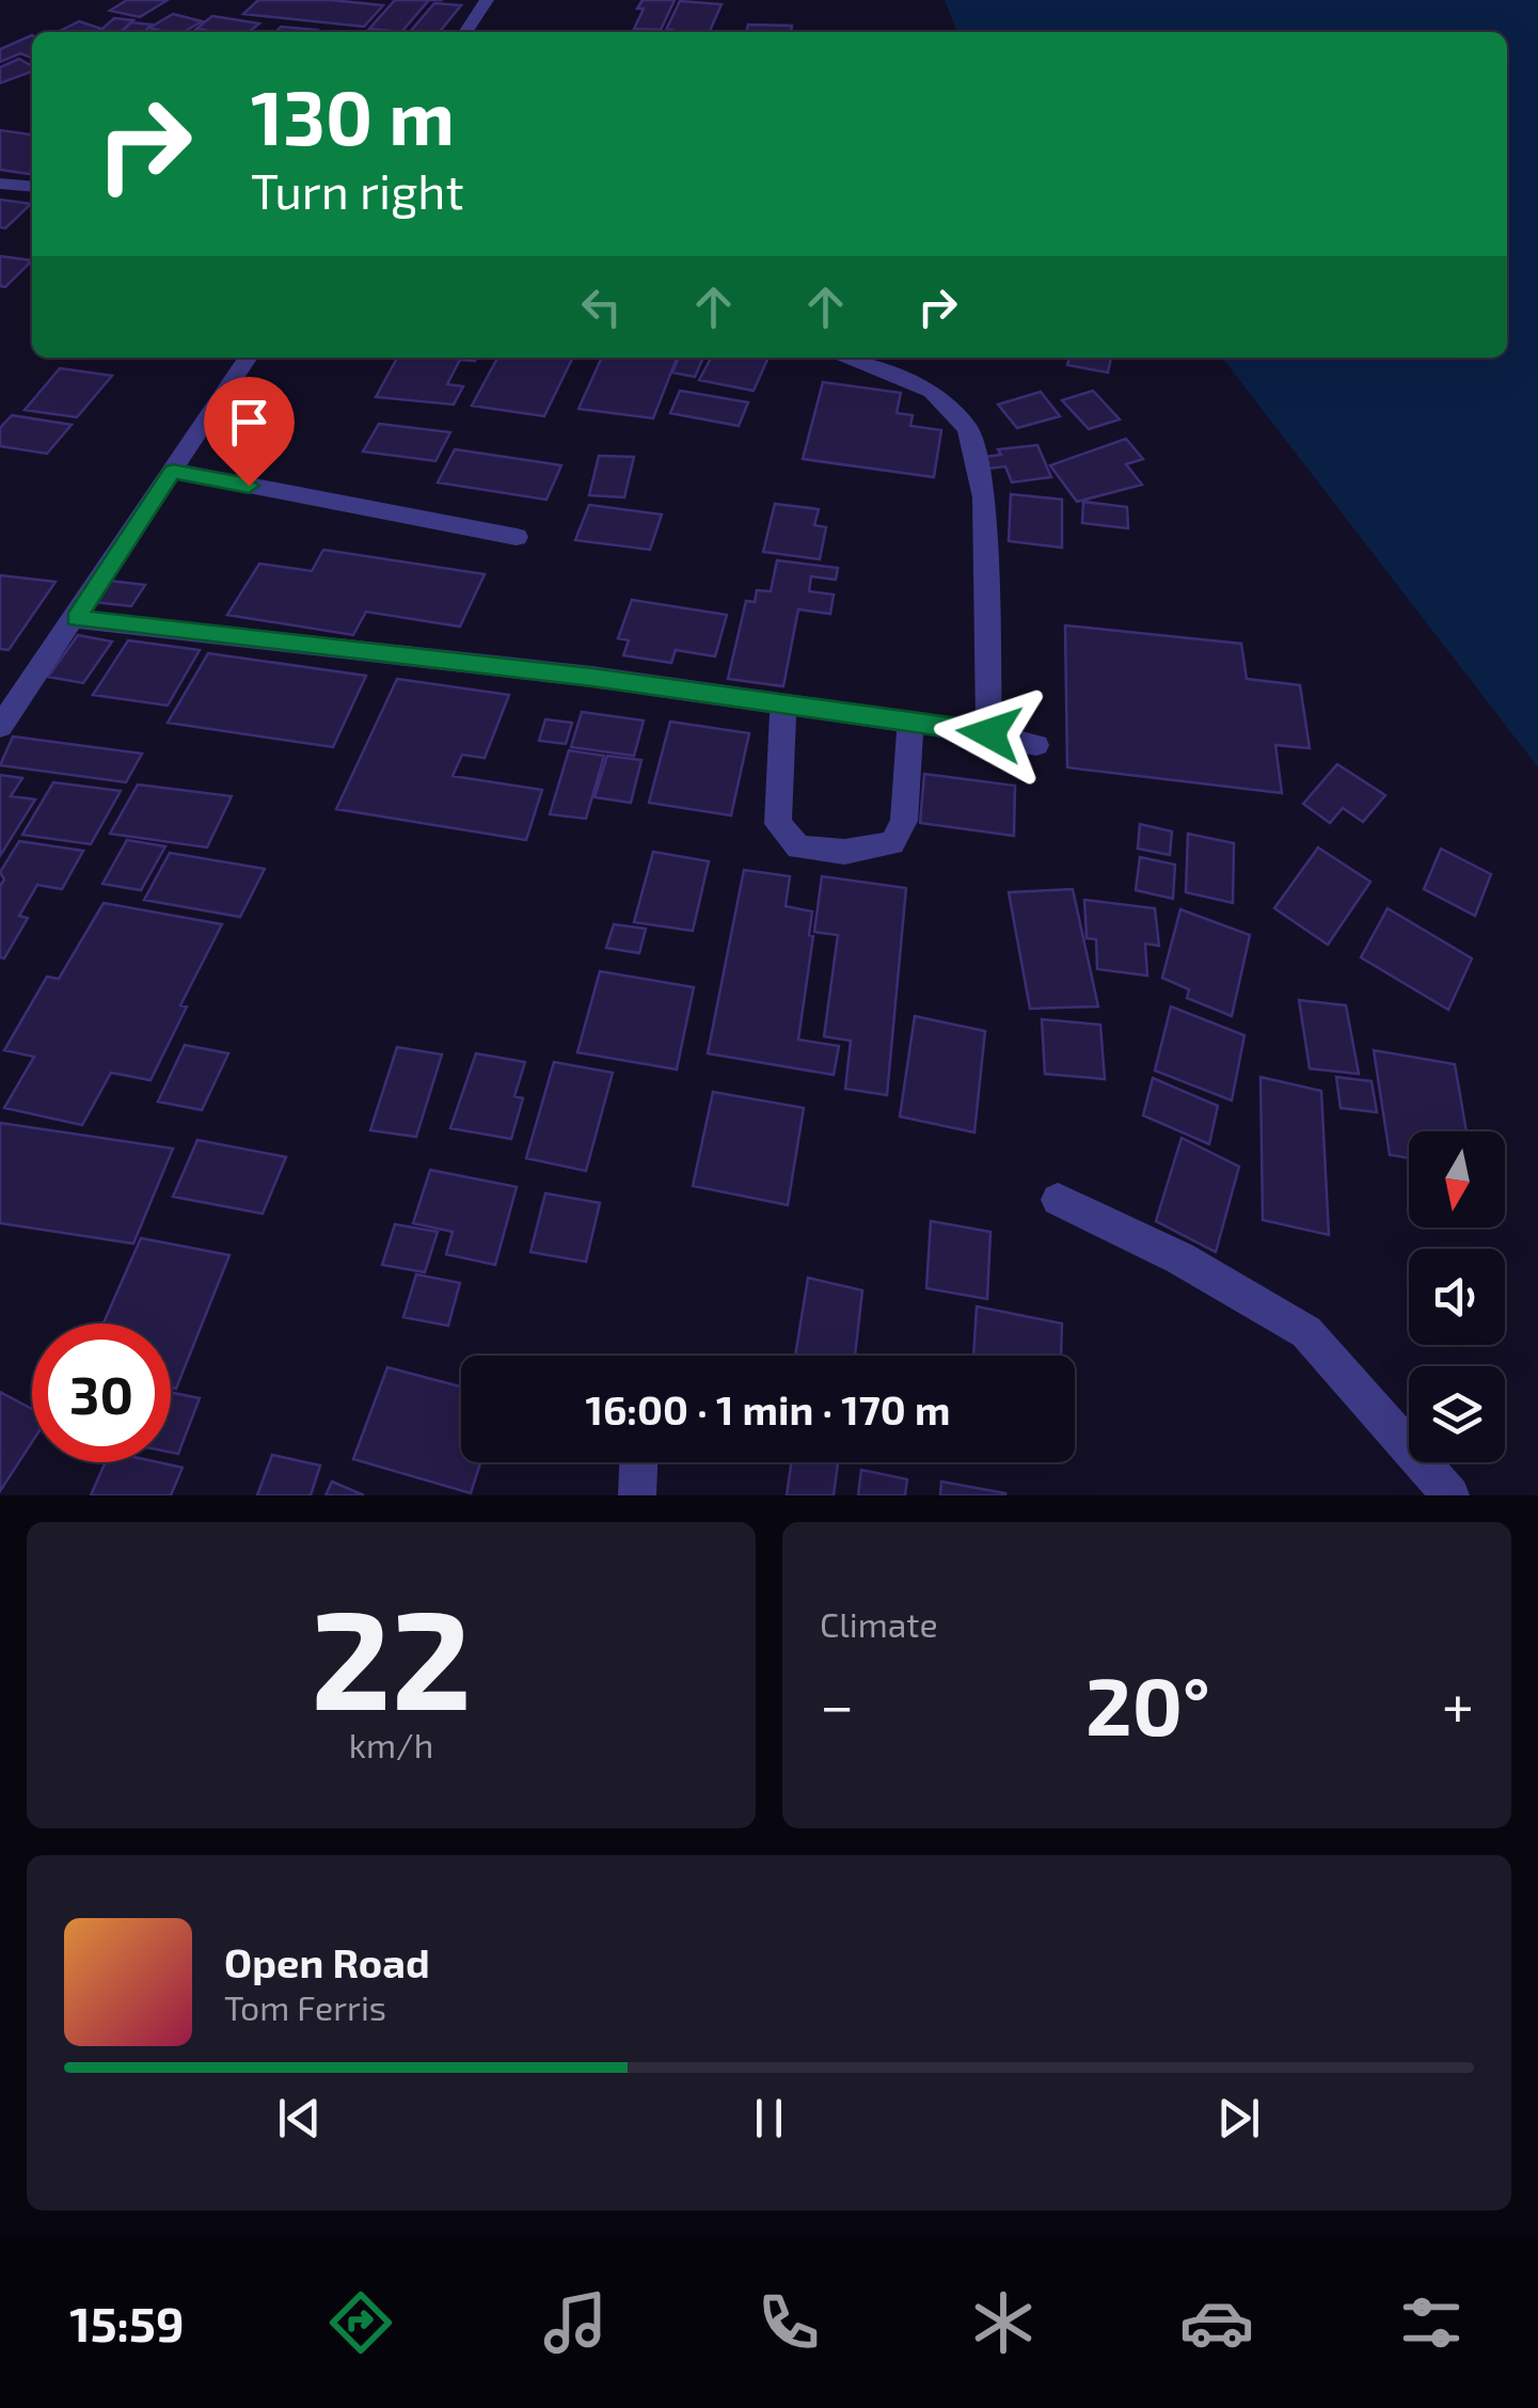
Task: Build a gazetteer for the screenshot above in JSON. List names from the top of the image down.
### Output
{
  "north": "bottom",
  "page": {
    "turn": ["130 m", "Turn right"],
    "limit": "30",
    "trip": "16:00 · 1 min · 170 m",
    "tile": [
      ["22", "km/h"],
      "Climate"
    ],
    "heat": ["−", "20°", "+"],
    "song": ["Open Road", "Tom Ferris"],
    "tabs": "15:59"
  }
}
